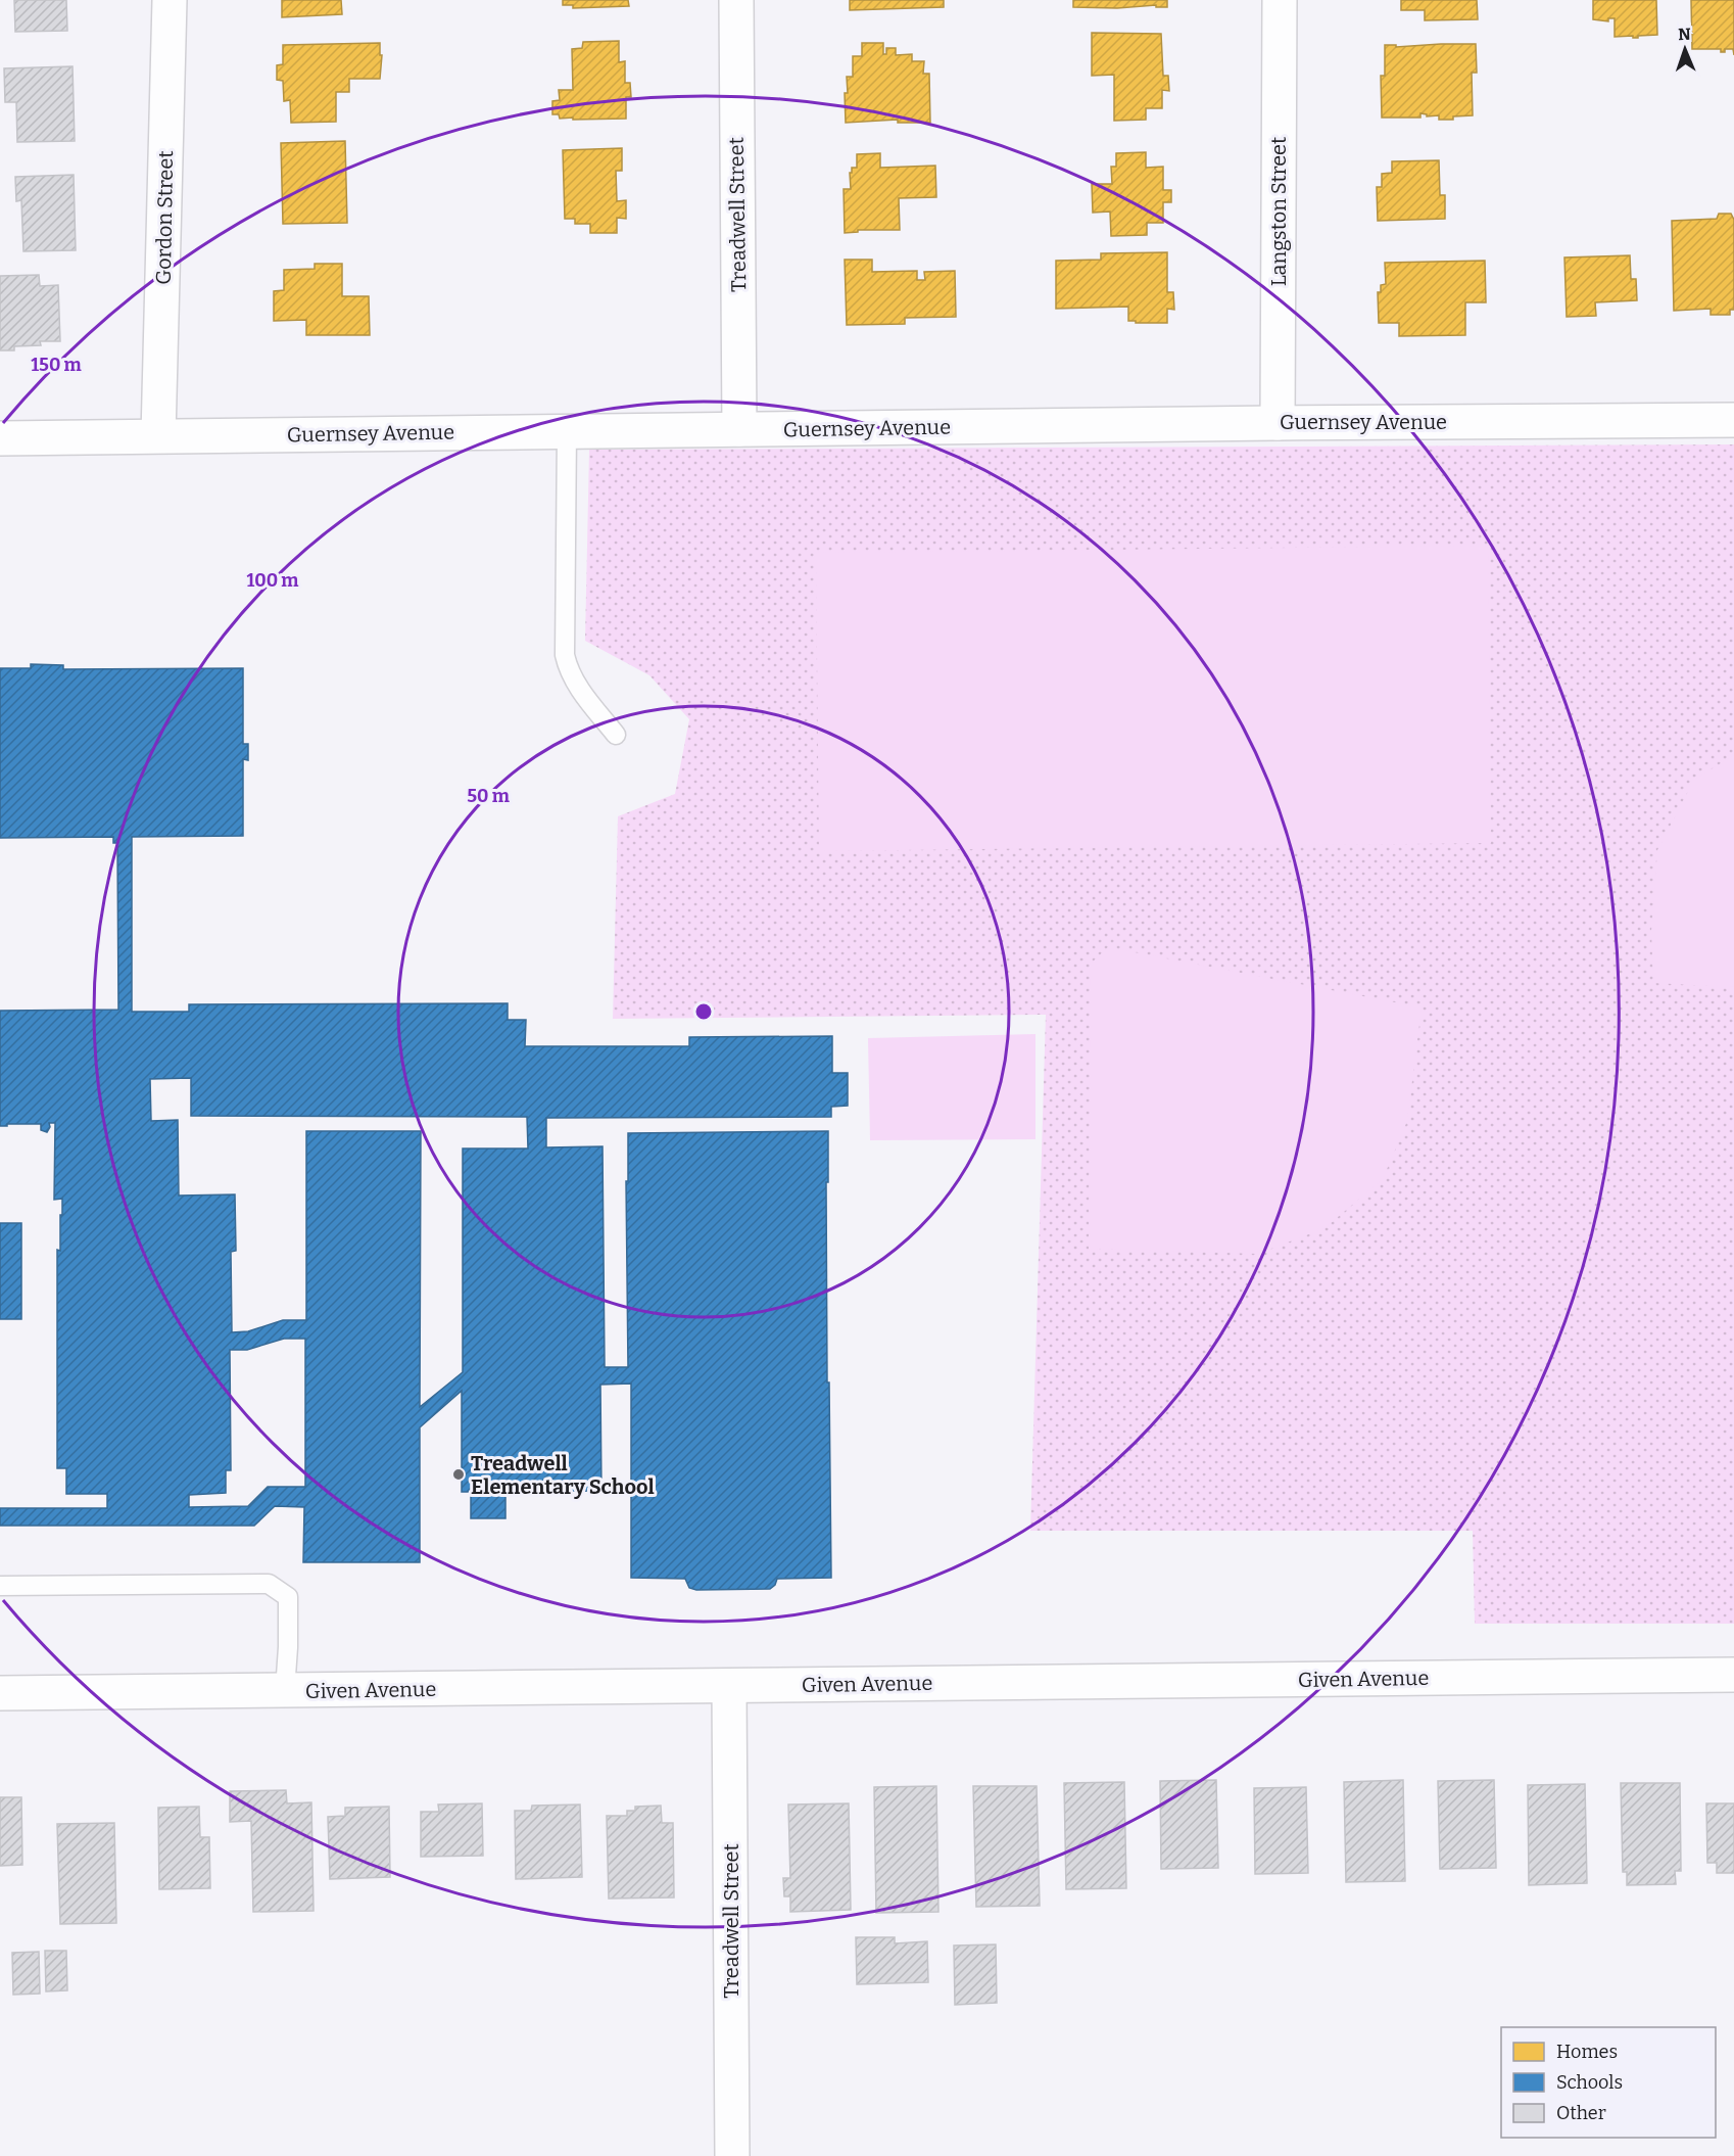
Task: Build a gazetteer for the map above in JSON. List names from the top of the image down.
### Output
{
  "streets": {
    "street": [
      "Langston Street",
      "Treadwell Street",
      "Gordon Street",
      "Guernsey Avenue",
      "Given Avenue"
    ]
  },
  "crossings": [
    ["Langston Street", "Guernsey Avenue"],
    ["Treadwell Street", "Guernsey Avenue"],
    ["Treadwell Street", "Given Avenue"],
    ["Gordon Street", "Guernsey Avenue"]
  ],
  "places": ["Treadwell Elementary School"],
  "legend": ["Homes", "Schools", "Other"],
  "north": "top",
  "rings": ["150 m", "100 m", "50 m"]
}
